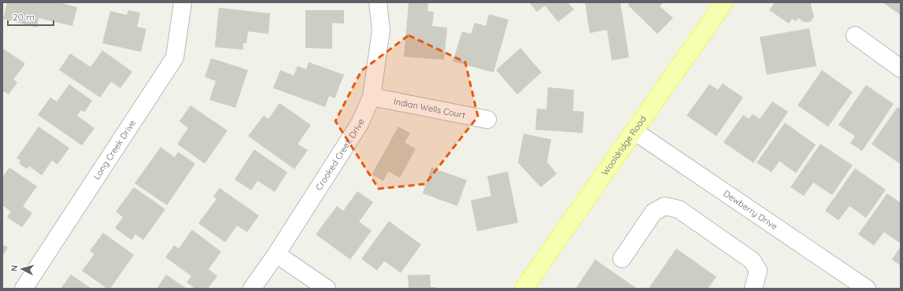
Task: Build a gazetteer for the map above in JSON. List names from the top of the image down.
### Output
{
  "streets": {
    "main road": ["Wooldridge Road"],
    "street": [
      "Indian Wells Court",
      "Long Creek Drive",
      "Crooked Creek Drive",
      "Dewberry Drive"
    ]
  },
  "crossings": [
    ["Indian Wells Court", "Crooked Creek Drive"],
    ["Wooldridge Road", "Dewberry Drive"]
  ],
  "scale_bar": "20 m",
  "north": "left"
}
